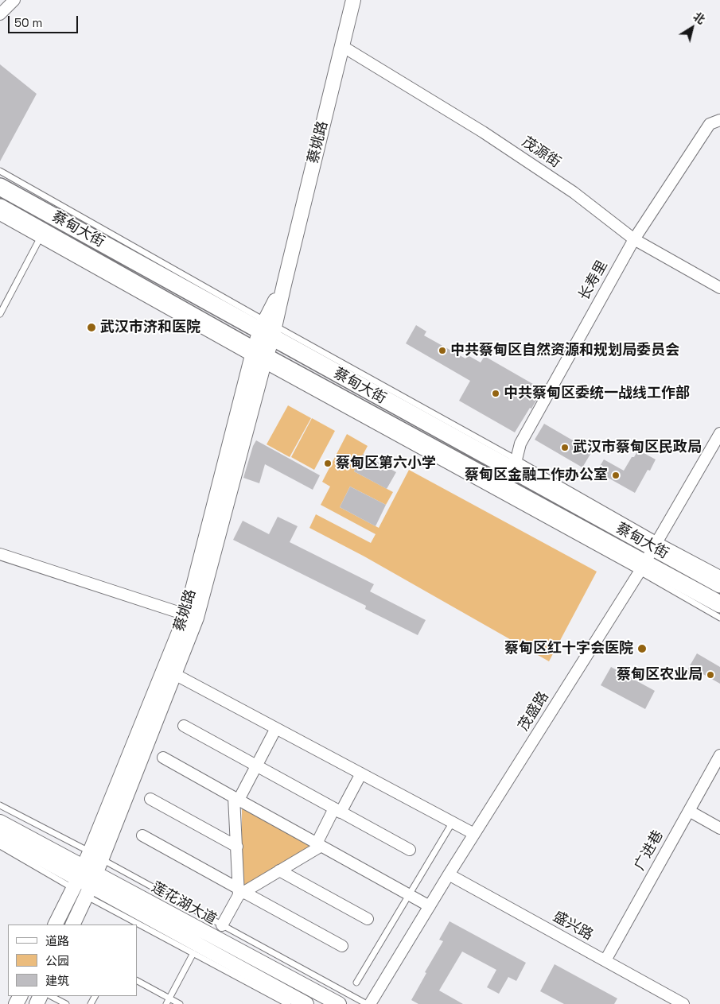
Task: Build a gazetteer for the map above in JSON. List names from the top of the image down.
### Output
{
  "streets": {
    "main road": ["蔡甸大街"],
    "street": [
      "蔡姚路",
      "茂源街",
      "长寿里",
      "茂盛路",
      "广进巷",
      "莲花湖大道",
      "盛兴路"
    ]
  },
  "crossings": [
    ["蔡姚路", "茂源街"],
    ["蔡姚路", "蔡甸大街"],
    ["蔡姚路", "莲花湖大道"],
    ["茂源街", "长寿里"],
    ["蔡甸大街", "长寿里"],
    ["蔡甸大街", "茂盛路"],
    ["茂盛路", "盛兴路"],
    ["广进巷", "盛兴路"]
  ],
  "places": [
    "武汉市济和医院",
    "中共蔡甸区自然资源和规划局委员会",
    "中共蔡甸区委统一战线工作部",
    "武汉市蔡甸区民政局",
    "蔡甸区第六小学",
    "蔡甸区金融工作办公室",
    "蔡甸区红十字会医院",
    "蔡甸区农业局"
  ],
  "legend": ["道路", "公园", "建筑"],
  "scale_bar": "50 m",
  "north": "top right"
}
